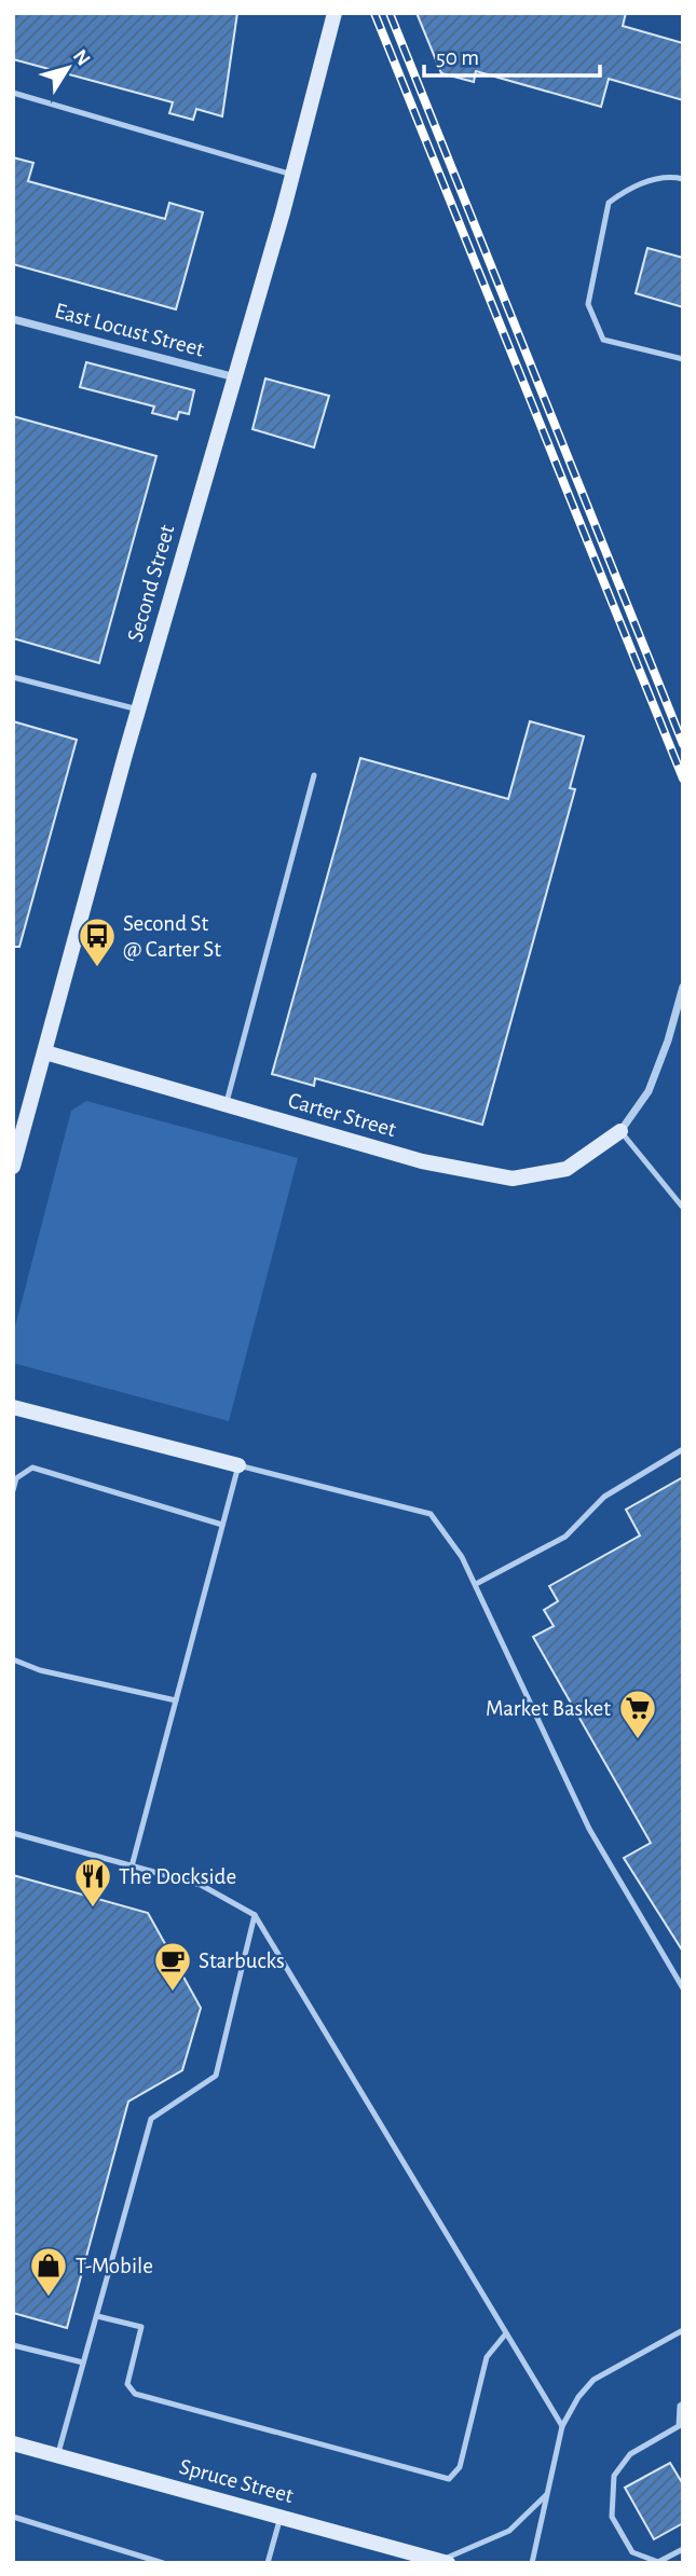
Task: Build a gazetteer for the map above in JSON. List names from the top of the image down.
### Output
{
  "streets": {
    "main road": ["Second Street", "Carter Street", "Spruce Street"],
    "street": ["East Locust Street"]
  },
  "crossings": [
    ["East Locust Street", "Second Street"],
    ["Second Street", "Carter Street"]
  ],
  "places": {
    "bus stop": ["Second St @ Carter St"],
    "supermarket": ["Market Basket"],
    "restaurant": ["The Dockside"],
    "cafe": ["Starbucks"],
    "shop": ["T-Mobile"]
  },
  "scale_bar": "50 m",
  "north": "top right"
}
